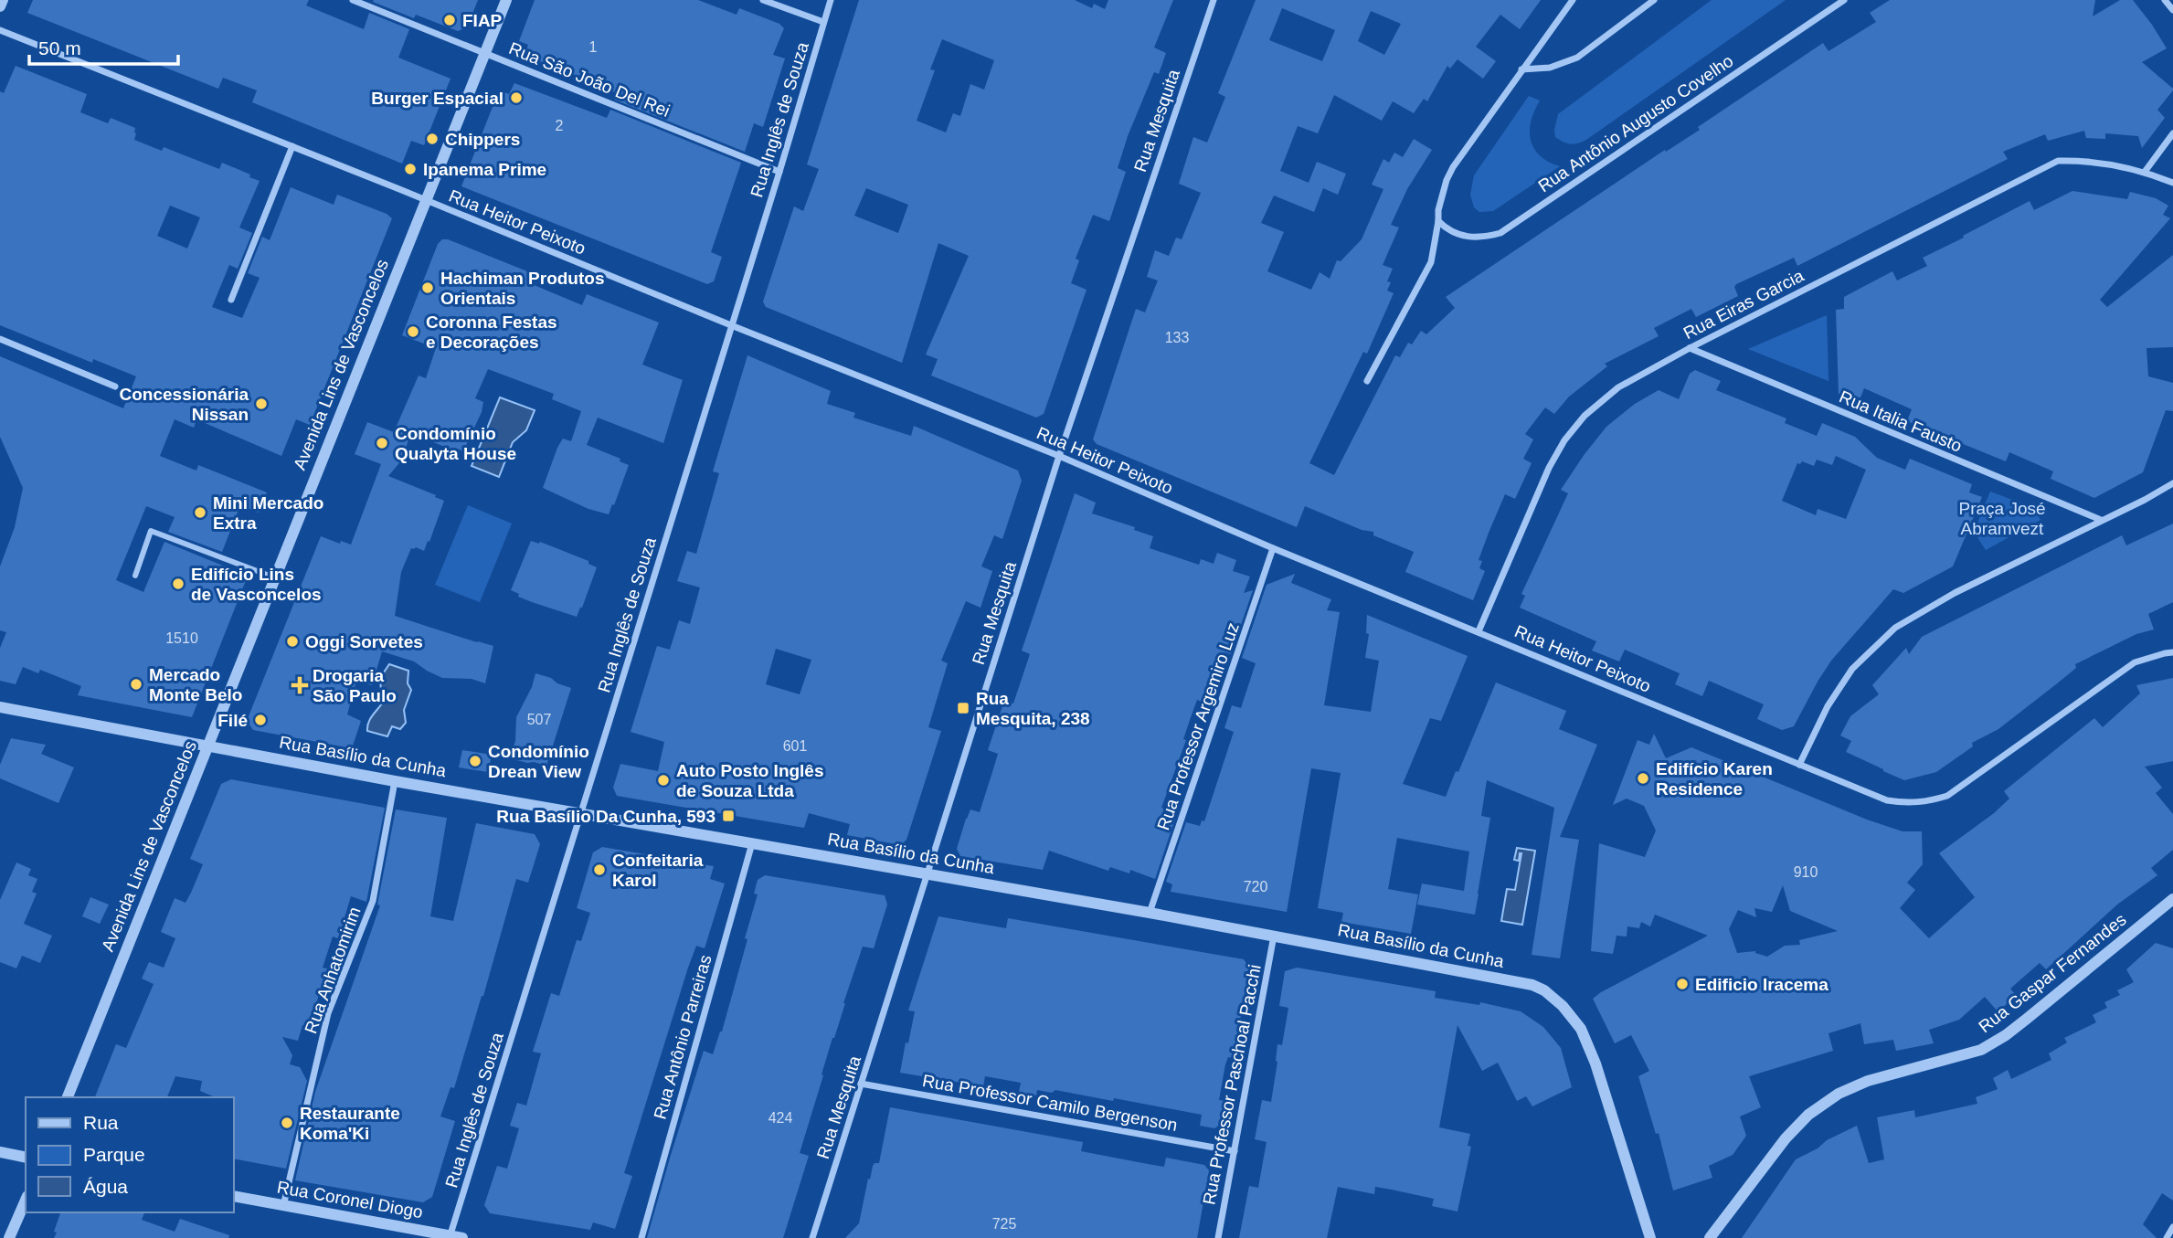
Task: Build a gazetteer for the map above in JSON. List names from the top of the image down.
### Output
{
  "streets": {
    "street": [
      "Rua São João Del Rei",
      "Rua Inglês de Souza",
      "Rua Mesquita",
      "Rua Antônio Augusto Covelho",
      "Rua Heitor Peixoto",
      "Rua Eiras Garcia",
      "Avenida Lins de Vasconcelos",
      "Rua Italia Fausto",
      "Rua Professor Argemiro Luz",
      "Rua Basílio da Cunha",
      "Rua Anhatomirim",
      "Rua Gaspar Fernandes",
      "Rua Antônio Parreiras",
      "Rua Professor Paschoal Pacchi",
      "Rua Professor Camilo Bergenson",
      "Rua Coronel Diogo"
    ]
  },
  "crossings": [
    ["Rua São João Del Rei", "Rua Inglês de Souza"],
    ["Rua São João Del Rei", "Avenida Lins de Vasconcelos"],
    ["Rua Inglês de Souza", "Rua Heitor Peixoto"],
    ["Rua Inglês de Souza", "Rua Basílio da Cunha"],
    ["Rua Inglês de Souza", "Rua Coronel Diogo"],
    ["Rua Mesquita", "Rua Heitor Peixoto"],
    ["Rua Mesquita", "Rua Basílio da Cunha"],
    ["Rua Mesquita", "Rua Professor Camilo Bergenson"],
    ["Rua Heitor Peixoto", "Rua Eiras Garcia"],
    ["Rua Heitor Peixoto", "Avenida Lins de Vasconcelos"],
    ["Rua Heitor Peixoto", "Rua Professor Argemiro Luz"],
    ["Rua Eiras Garcia", "Rua Italia Fausto"],
    ["Avenida Lins de Vasconcelos", "Rua Basílio da Cunha"],
    ["Rua Professor Argemiro Luz", "Rua Basílio da Cunha"],
    ["Rua Basílio da Cunha", "Rua Anhatomirim"],
    ["Rua Basílio da Cunha", "Rua Antônio Parreiras"],
    ["Rua Basílio da Cunha", "Rua Professor Paschoal Pacchi"],
    ["Rua Anhatomirim", "Rua Coronel Diogo"],
    ["Rua Professor Paschoal Pacchi", "Rua Professor Camilo Bergenson"]
  ],
  "parks": ["Praça José Abramvezt"],
  "places": {
    "other": [
      "FIAP",
      "Burger Espacial",
      "Chippers",
      "Ipanema Prime",
      "Hachiman Produtos Orientais",
      "Coronna Festas e Decorações",
      "Concessionária Nissan",
      "Condomínio Qualyta House",
      "Mini Mercado Extra",
      "Edifício Lins de Vasconcelos",
      "Oggi Sorvetes",
      "Mercado Monte Belo",
      "Filé",
      "Condomínio Drean View",
      "Edifício Karen Residence",
      "Auto Posto Inglês de Souza Ltda",
      "Confeitaria Karol",
      "Edificio Iracema",
      "Restaurante Koma'Ki"
    ],
    "health": ["Drogaria São Paulo"],
    "transit": ["Rua Mesquita, 238", "Rua Basílio Da Cunha, 593"]
  },
  "house_numbers": [
    "1",
    "2",
    "133",
    "1510",
    "507",
    "601",
    "910",
    "720",
    "424",
    "725"
  ],
  "legend": ["Rua", "Parque", "Água"],
  "scale_bar": "50 m"
}
